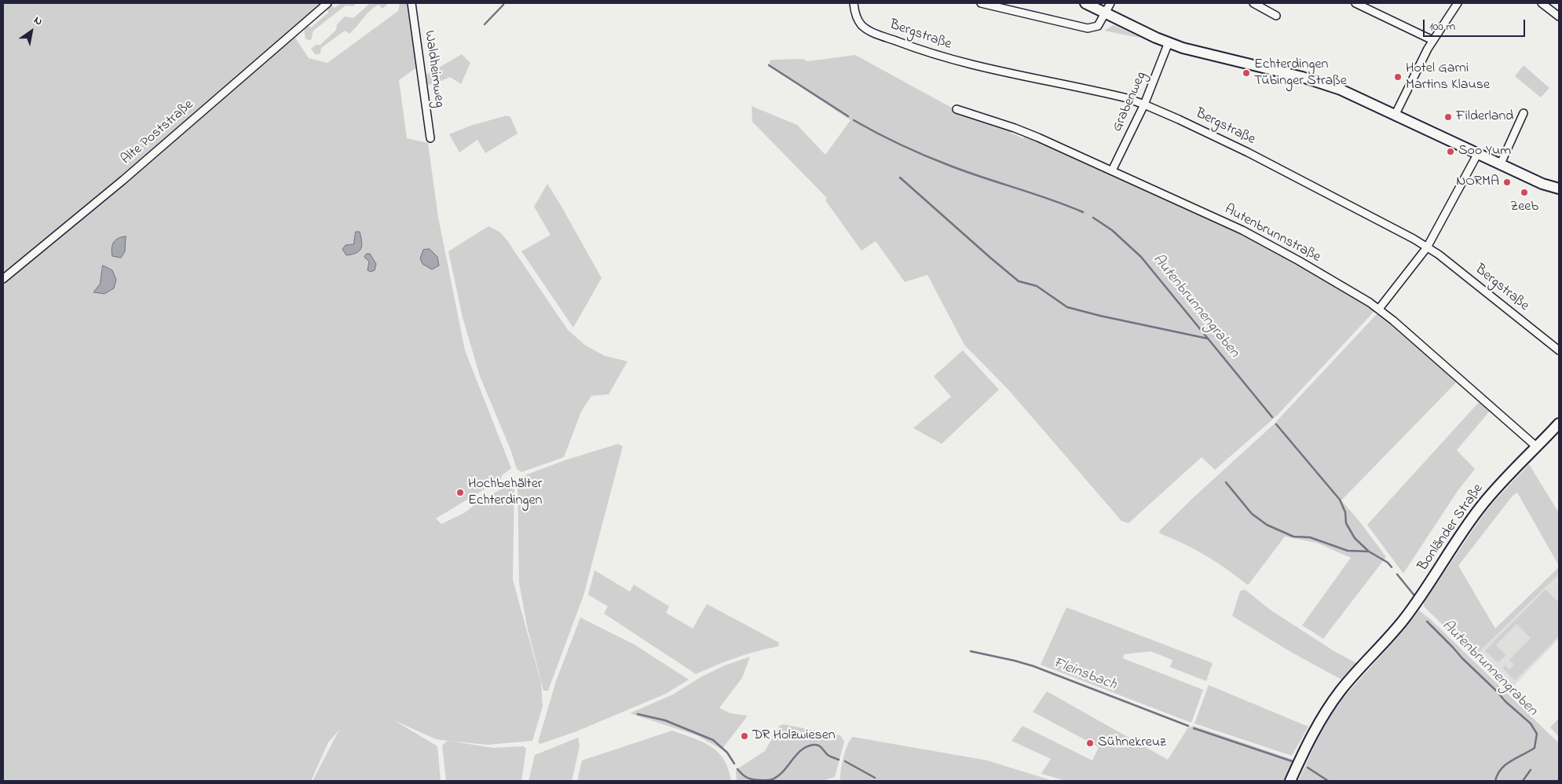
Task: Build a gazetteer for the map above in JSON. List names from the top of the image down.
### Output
{
  "streets": {
    "main road": ["Bonländer Straße"],
    "street": [
      "Bergstraße",
      "Waldheimweg",
      "Grabenweg",
      "Alte Poststraße",
      "Autenbrunnstraße"
    ]
  },
  "crossings": [
    ["Bergstraße", "Grabenweg"],
    ["Grabenweg", "Autenbrunnstraße"],
    ["Autenbrunnstraße", "Bonländer Straße"]
  ],
  "water": ["Autenbrunnengraben", "Fleinsbach"],
  "places": [
    "Echterdingen Tübinger Straße",
    "Hotel Garni Martins Klause",
    "Filderland",
    "Soo Yum",
    "NORMA",
    "Zeeb",
    "Hochbehälter Echterdingen",
    "DR Holzwiesen",
    "Sühnekreuz"
  ],
  "scale_bar": "100 m",
  "north": "top right"
}
